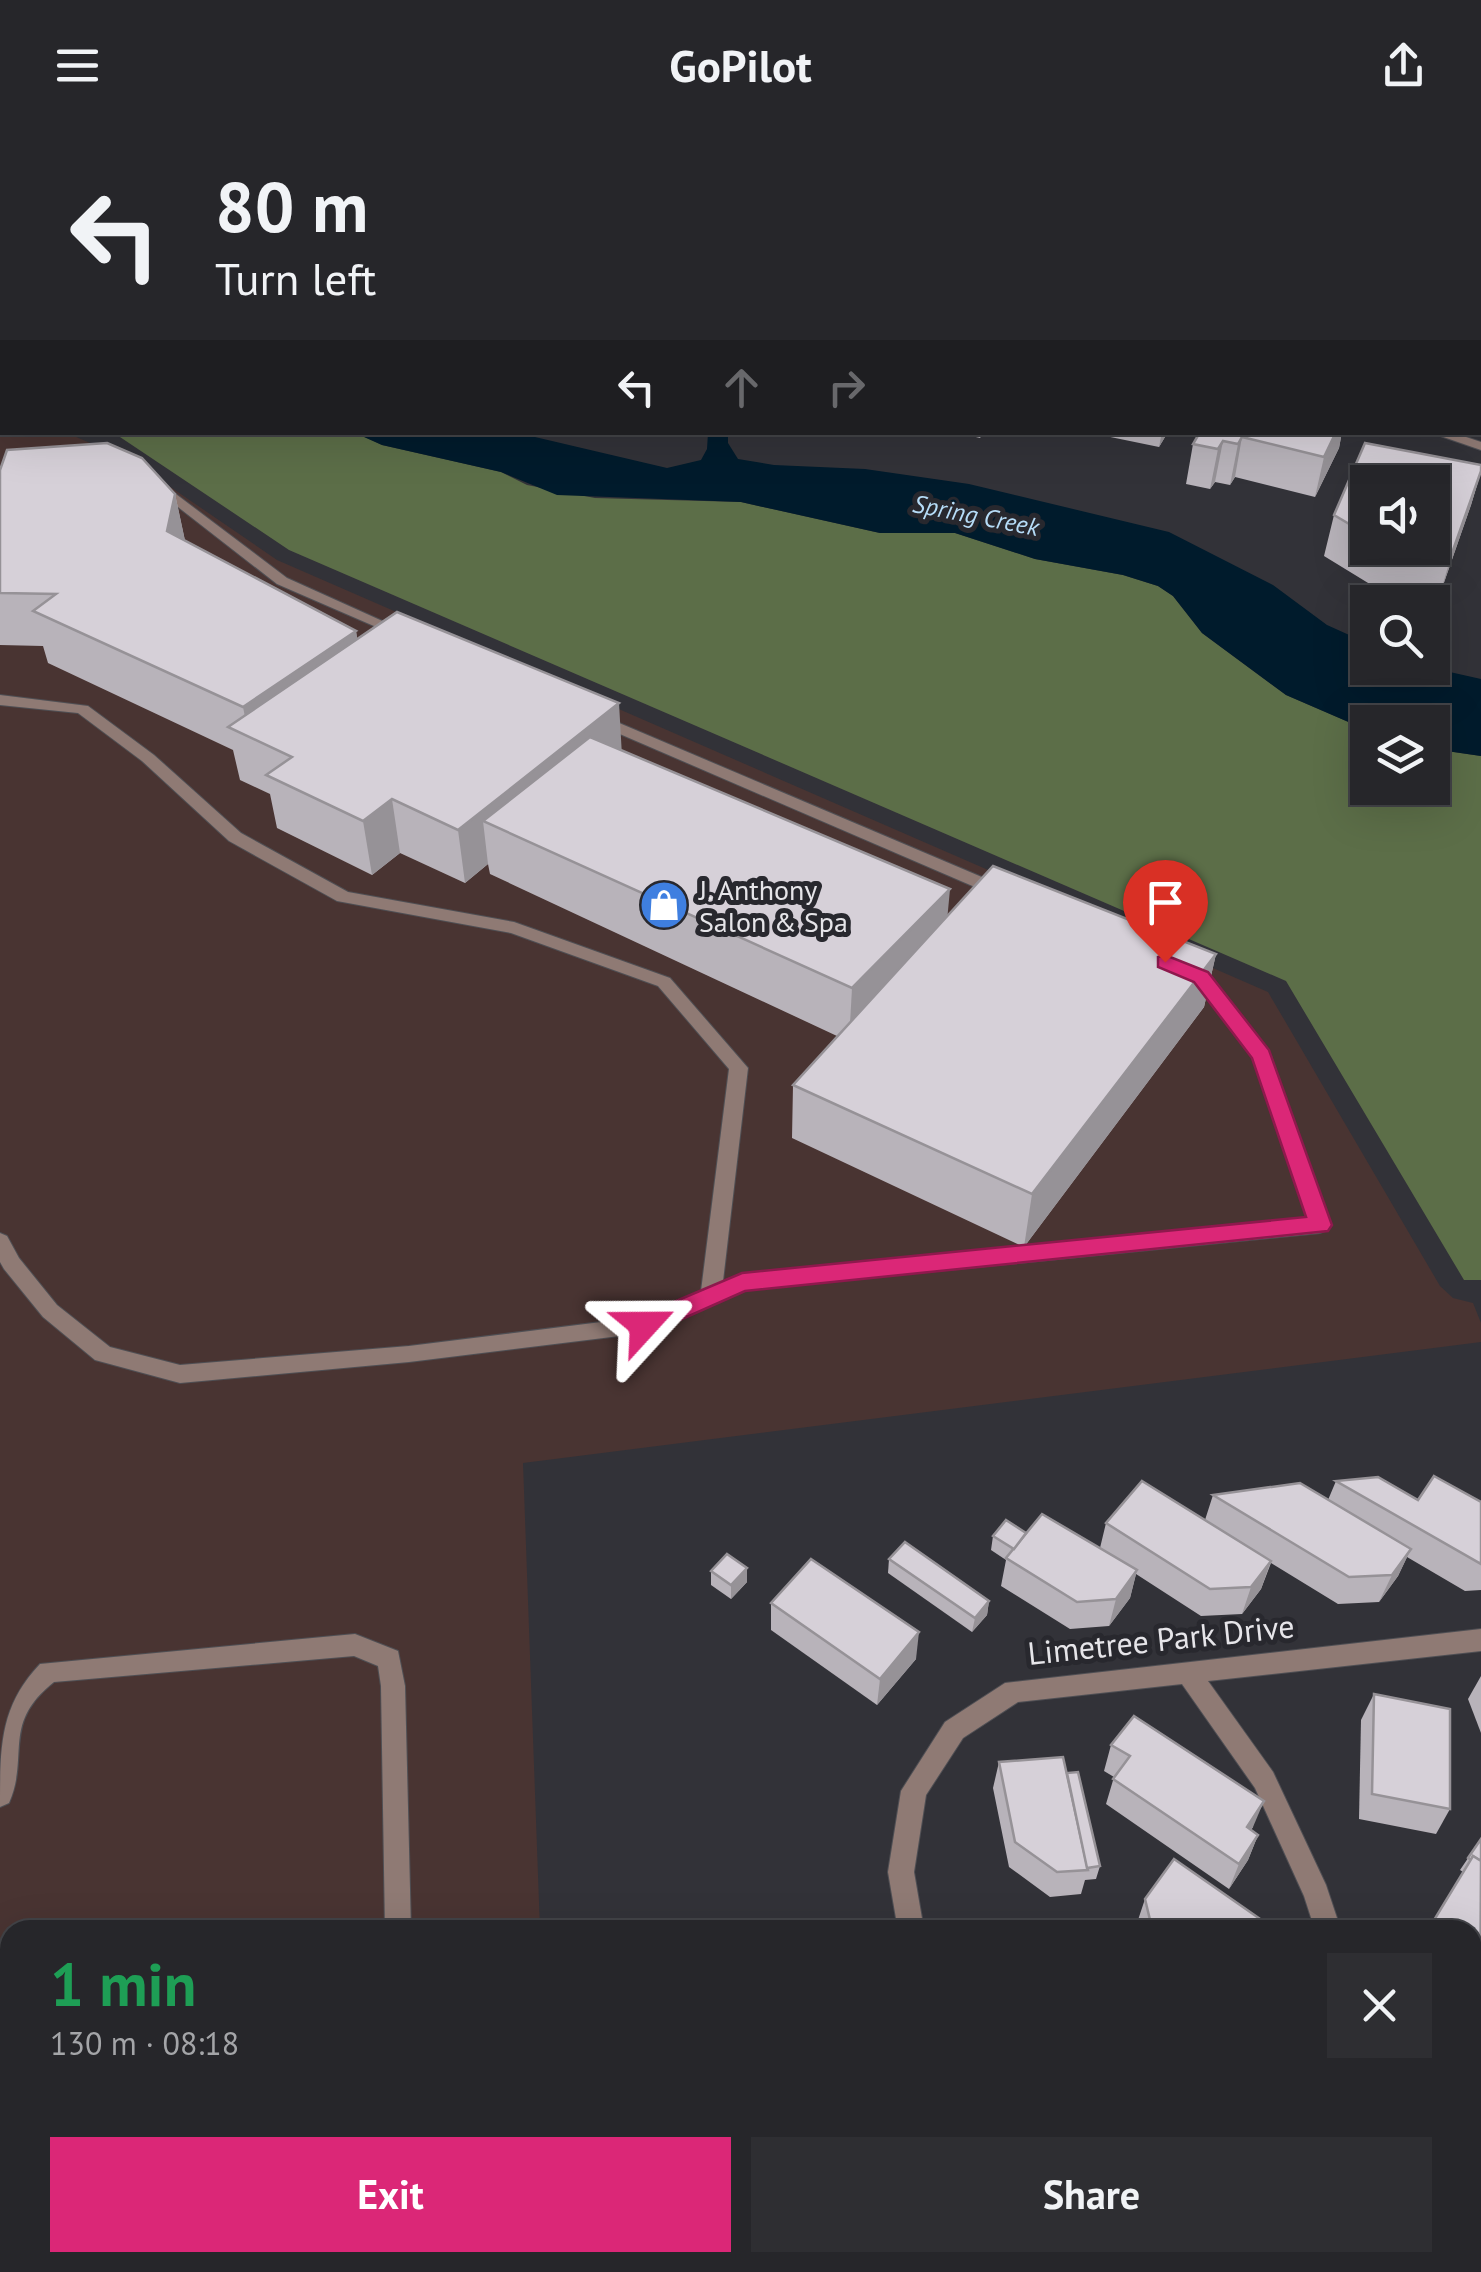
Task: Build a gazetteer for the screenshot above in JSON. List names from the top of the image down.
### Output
{
  "streets": {
    "street": ["Limetree Park Drive"]
  },
  "water": ["Spring Creek"],
  "places": {
    "shop": ["J. Anthony Salon & Spa"]
  },
  "page": {
    "header": "GoPilot",
    "turn": ["80 m", "Turn left"],
    "heading": ["1 min", "130 m · 08:18"],
    "buttons": ["Exit", "Share"]
  }
}
